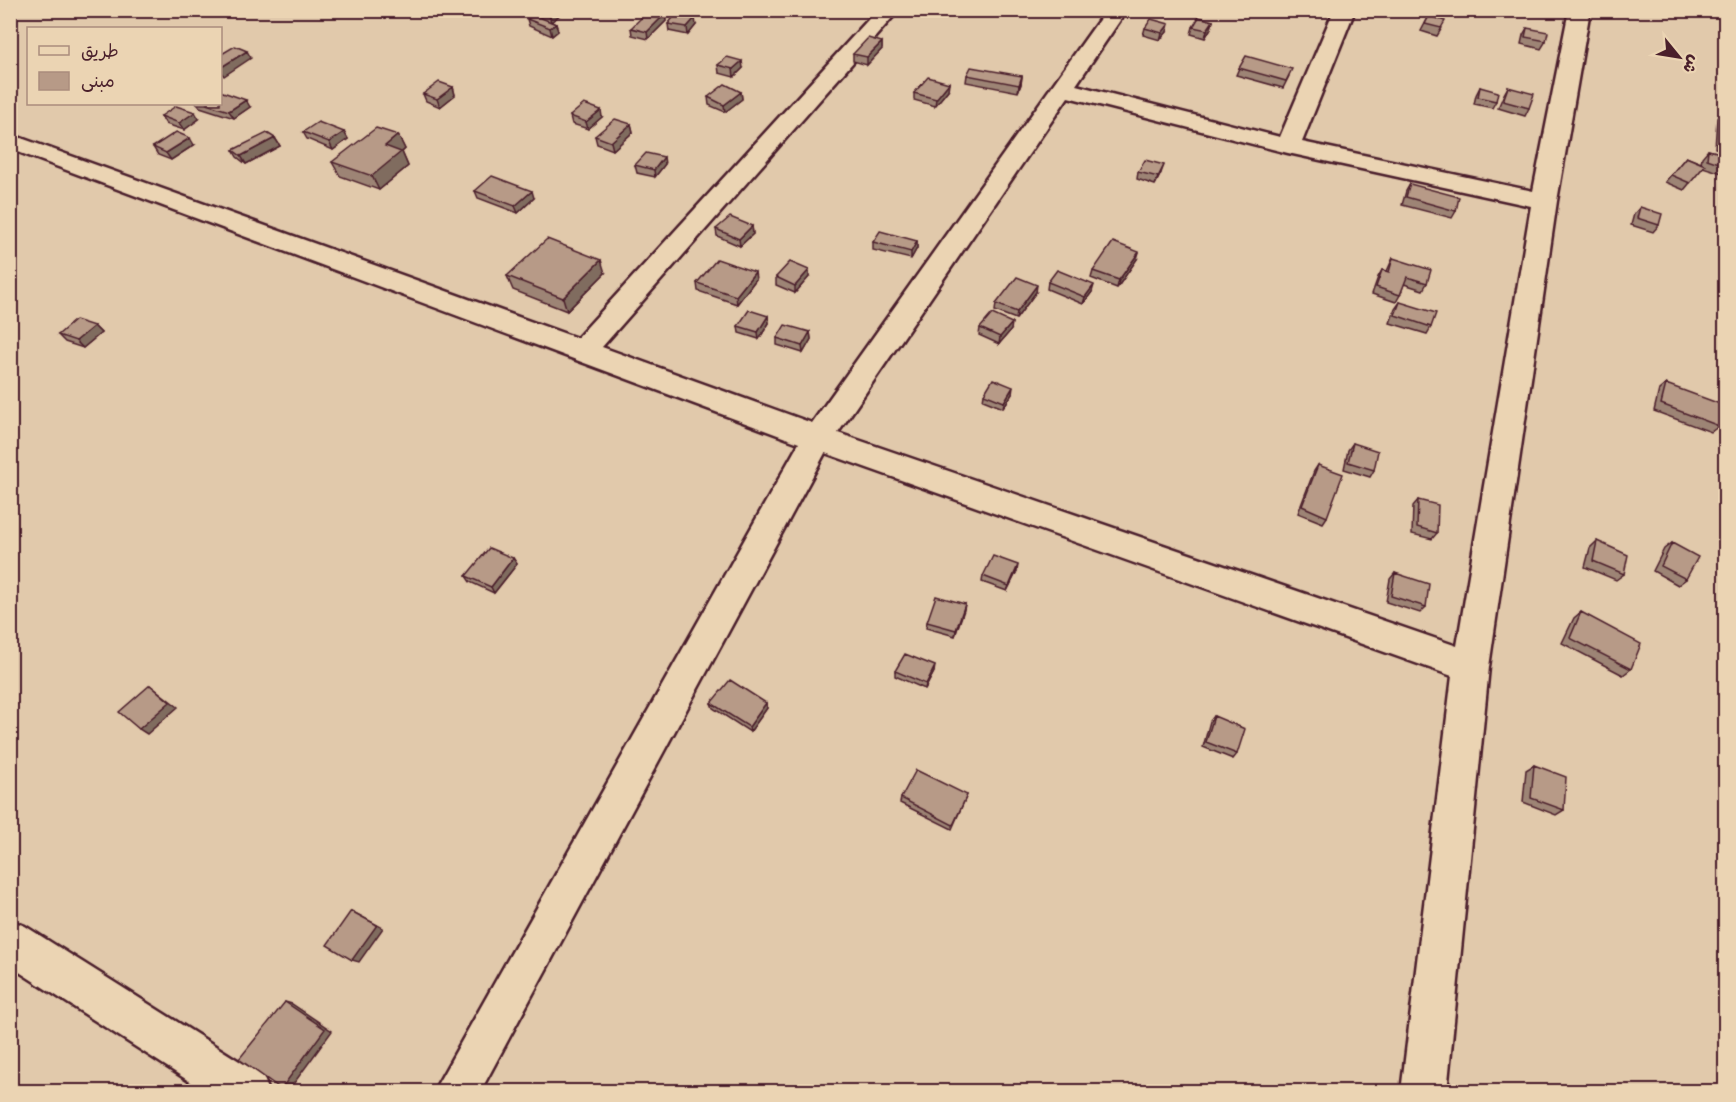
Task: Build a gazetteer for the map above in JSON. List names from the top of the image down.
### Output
{
  "legend": ["طريق", "مبنى"],
  "north": "bottom right"
}
